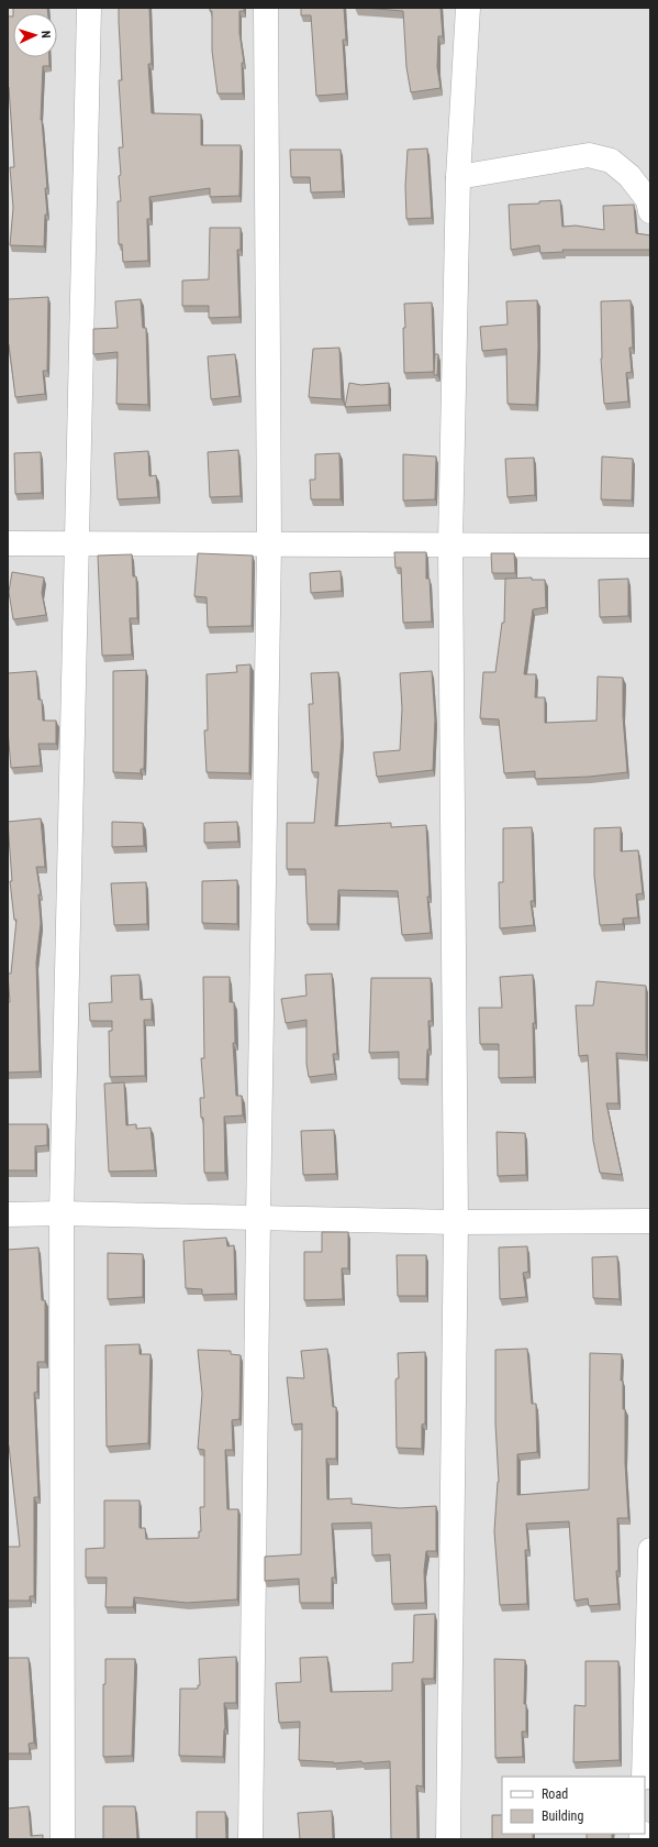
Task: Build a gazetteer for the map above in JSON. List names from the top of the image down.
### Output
{
  "legend": ["Road", "Building"],
  "north": "right"
}
